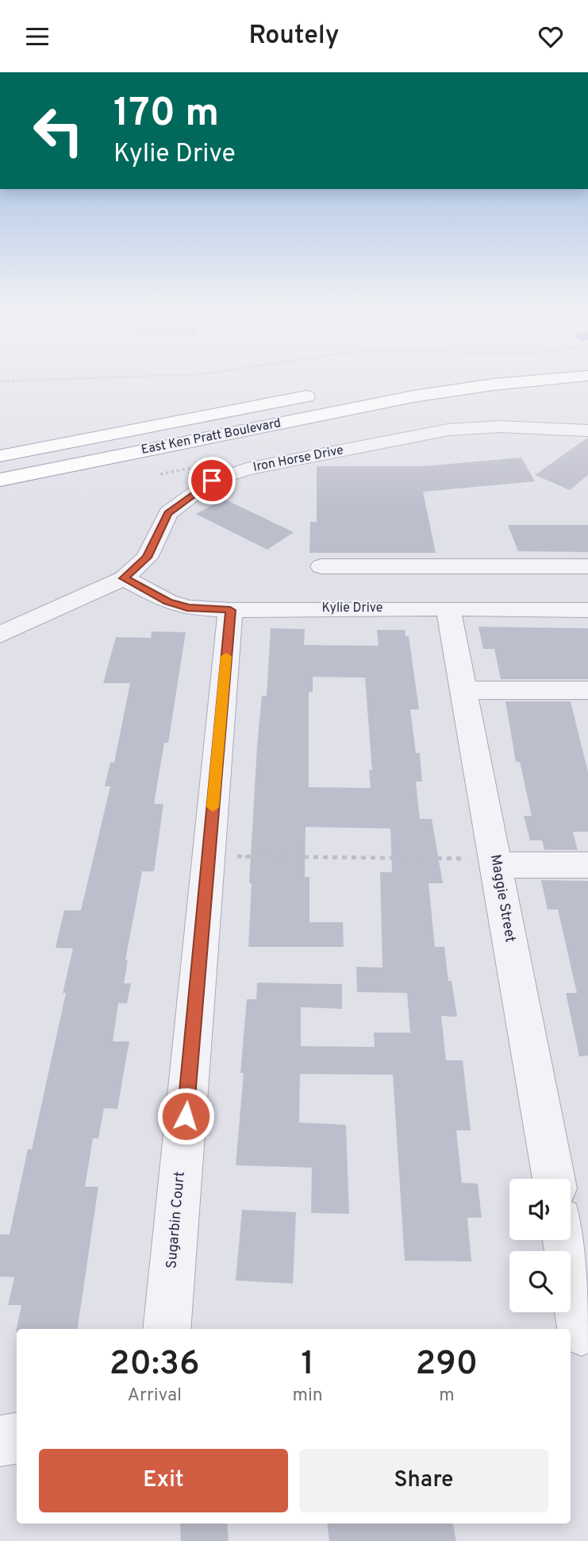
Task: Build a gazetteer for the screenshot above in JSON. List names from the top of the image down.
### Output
{
  "streets": {
    "highway": ["East Ken Pratt Boulevard"],
    "street": [
      "Iron Horse Drive",
      "Kylie Drive",
      "Maggie Street",
      "Sugarbin Court"
    ]
  },
  "crossings": [
    ["Iron Horse Drive", "Kylie Drive"],
    ["Kylie Drive", "Maggie Street"],
    ["Kylie Drive", "Sugarbin Court"]
  ],
  "page": {
    "header": "Routely",
    "turn": ["170 m", "Kylie Drive"],
    "eta": [
      "20:36",
      "Arrival",
      "1",
      "min",
      "290",
      "m"
    ],
    "buttons": ["Exit", "Share"]
  }
}
